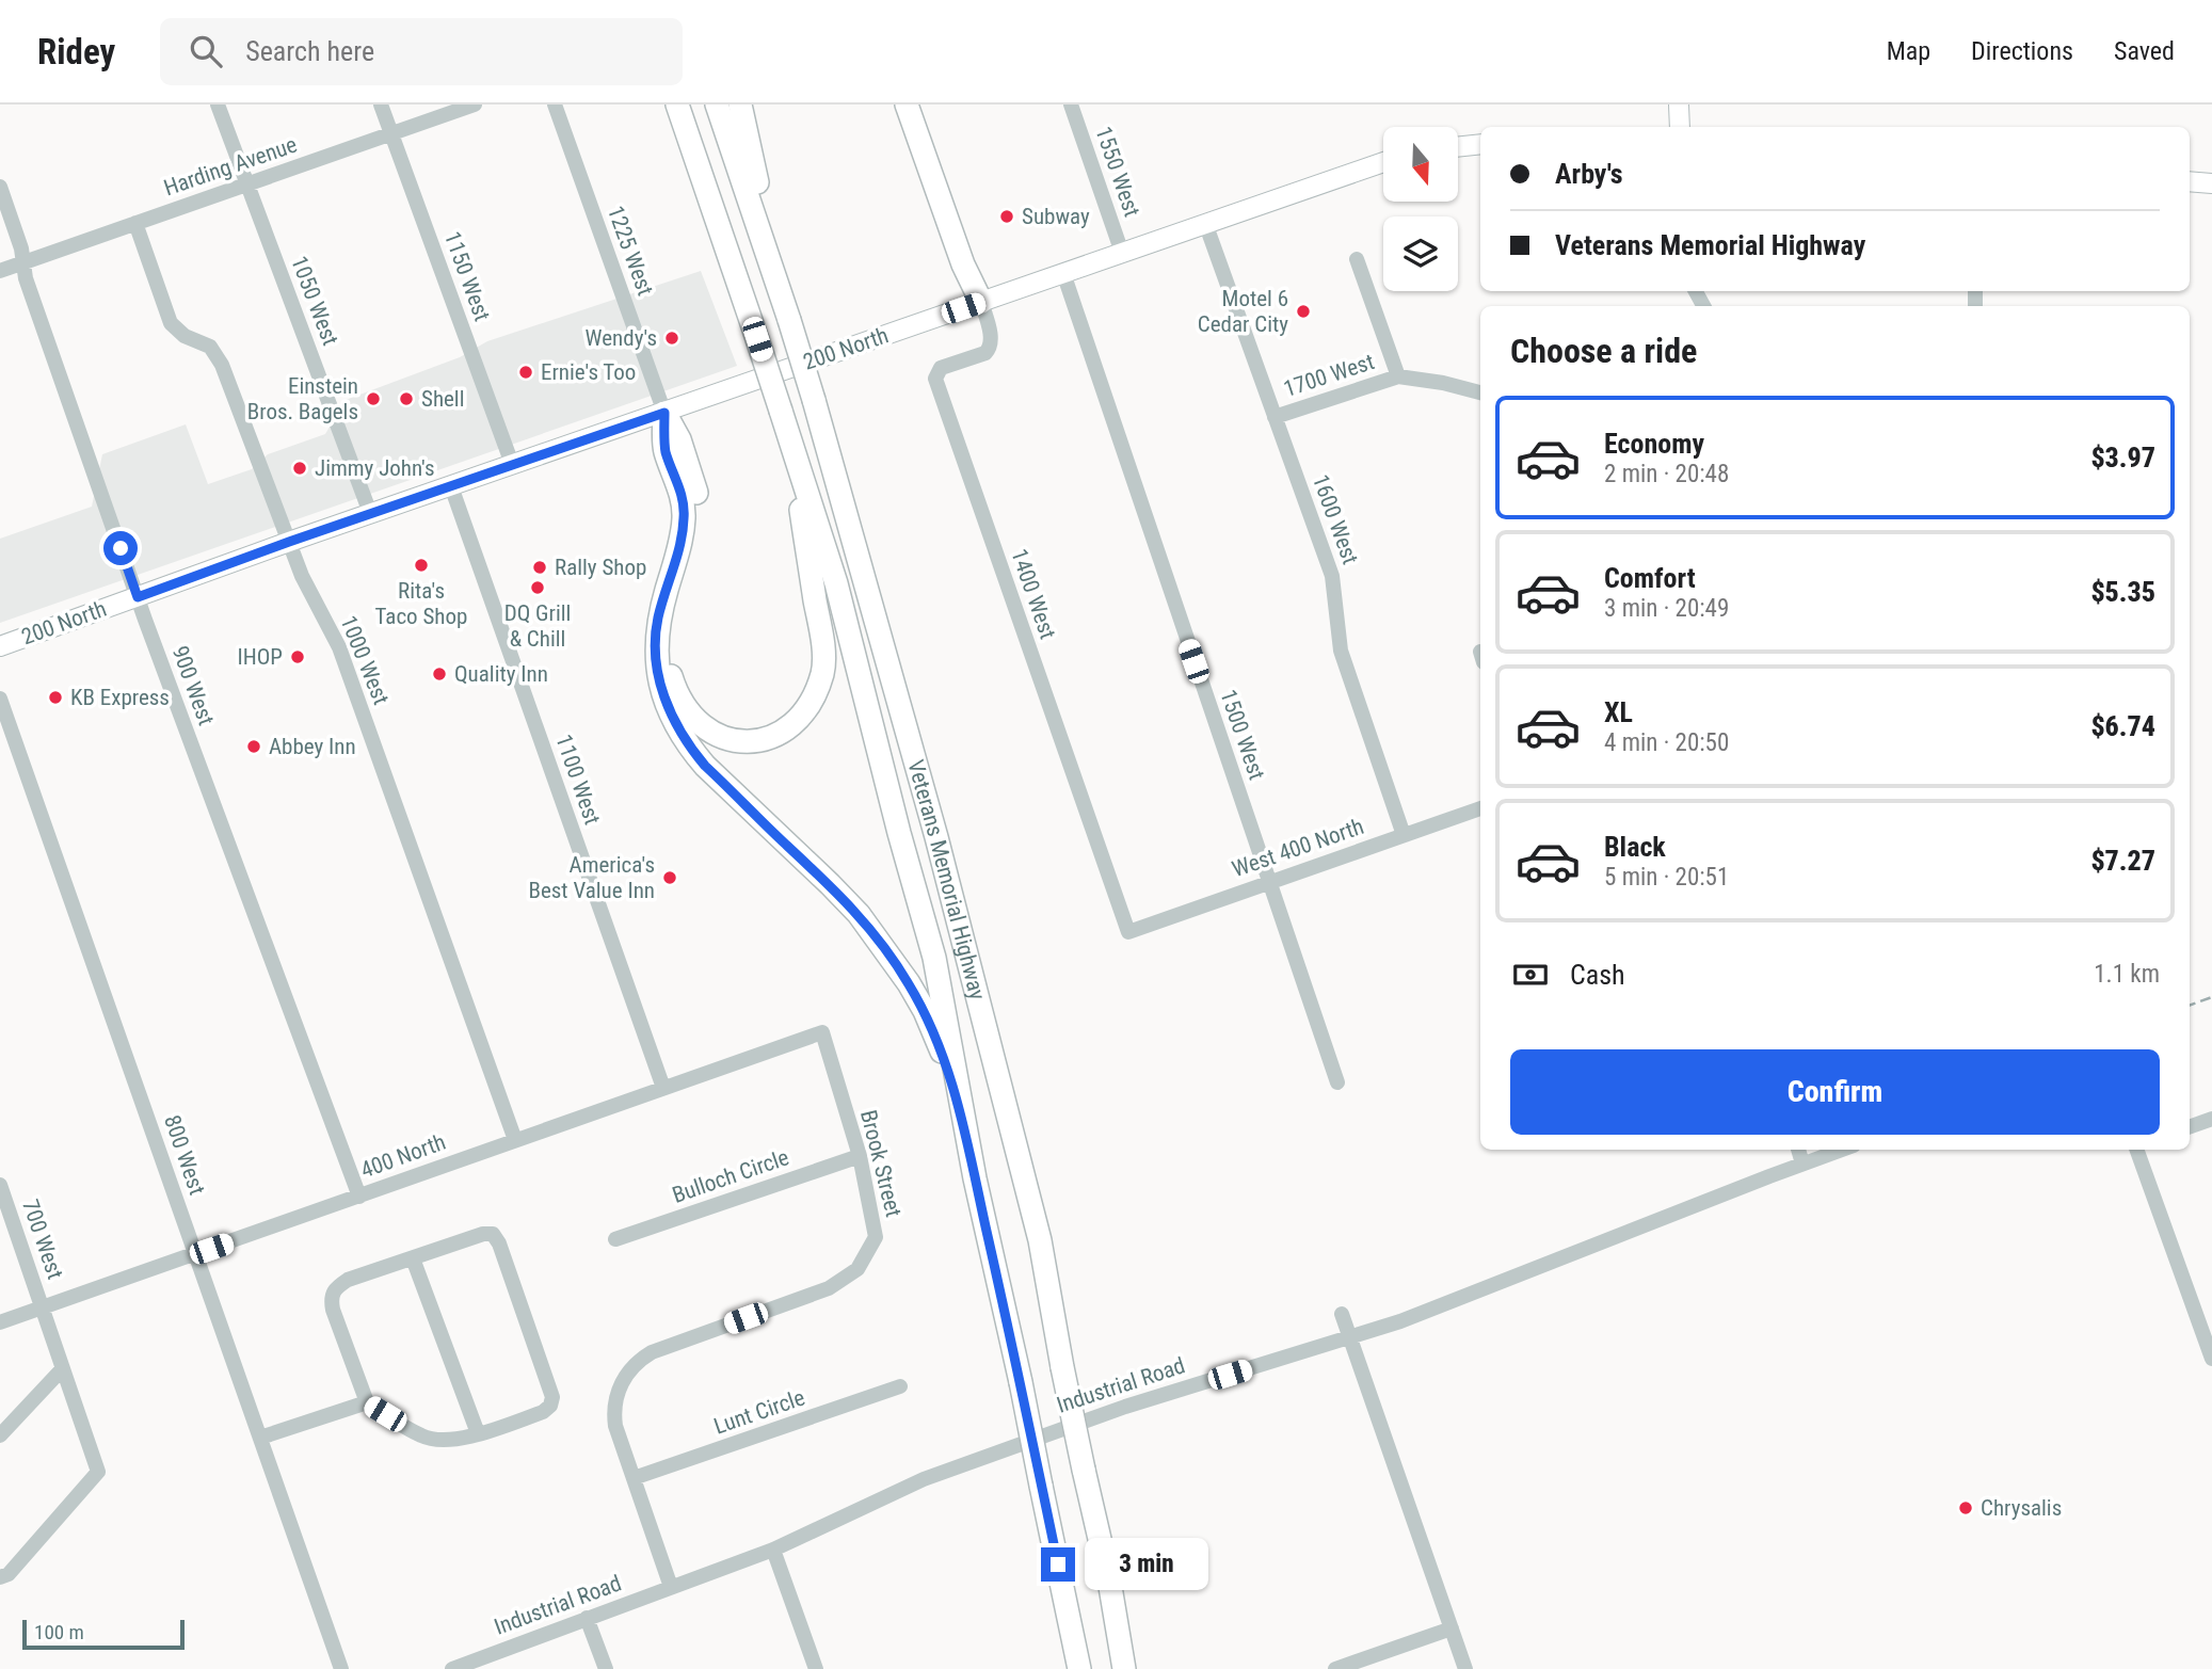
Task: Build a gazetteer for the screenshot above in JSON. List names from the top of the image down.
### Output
{
  "streets": {
    "highway": ["Veterans Memorial Highway"],
    "main road": ["200 North"],
    "street": [
      "Harding Avenue",
      "1550 West",
      "1225 West",
      "1150 West",
      "1050 West",
      "1700 West",
      "1600 West",
      "1400 West",
      "1000 West",
      "900 West",
      "1500 West",
      "1100 West",
      "West 400 North",
      "800 West",
      "400 North",
      "Brook Street",
      "Bulloch Circle",
      "700 West",
      "Industrial Road",
      "Lunt Circle"
    ]
  },
  "crossings": [
    ["Harding Avenue", "1150 West"],
    ["Harding Avenue", "1050 West"],
    ["Harding Avenue", "1000 West"],
    ["Harding Avenue", "900 West"],
    ["1550 West", "200 North"],
    ["1225 West", "200 North"],
    ["1150 West", "200 North"],
    ["1050 West", "200 North"],
    ["200 North", "1600 West"],
    ["200 North", "1400 West"],
    ["200 North", "1000 West"],
    ["200 North", "900 West"],
    ["200 North", "1500 West"],
    ["200 North", "1100 West"],
    ["1700 West", "1600 West"],
    ["1600 West", "West 400 North"],
    ["1400 West", "West 400 North"],
    ["1000 West", "400 North"],
    ["900 West", "400 North"],
    ["1500 West", "West 400 North"],
    ["1100 West", "400 North"],
    ["800 West", "400 North"],
    ["400 North", "Brook Street"],
    ["400 North", "700 West"],
    ["Brook Street", "Bulloch Circle"],
    ["Brook Street", "Industrial Road"],
    ["Brook Street", "Lunt Circle"]
  ],
  "places": [
    "Subway",
    "Motel 6 Cedar City",
    "Wendy's",
    "Ernie's Too",
    "Einstein Bros. Bagels",
    "Shell",
    "Jimmy John's",
    "Rita's Taco Shop",
    "Rally Shop",
    "DQ Grill & Chill",
    "IHOP",
    "Quality Inn",
    "KB Express",
    "Abbey Inn",
    "America's Best Value Inn",
    "Chrysalis"
  ],
  "scale_bar": "100 m",
  "north": "bottom",
  "page": {
    "header": "Ridey",
    "search": "Search here",
    "nav": ["Map", "Directions", "Saved"],
    "banner": ["Arby's", "Veterans Memorial Highway"],
    "heading": "Choose a ride",
    "list": [
      {
        "name": "Economy",
        "note": "2 min · 20:48",
        "value": "$3.97"
      },
      {
        "name": "Comfort",
        "note": "3 min · 20:49",
        "value": "$5.35"
      },
      {
        "name": "XL",
        "note": "4 min · 20:50",
        "value": "$6.74"
      },
      {
        "name": "Black",
        "note": "5 min · 20:51",
        "value": "$7.27"
      }
    ],
    "pay": ["Cash", "1.1 km"],
    "buttons": "Confirm",
    "bubble": "3 min",
    "scale": "100 m"
  }
}
